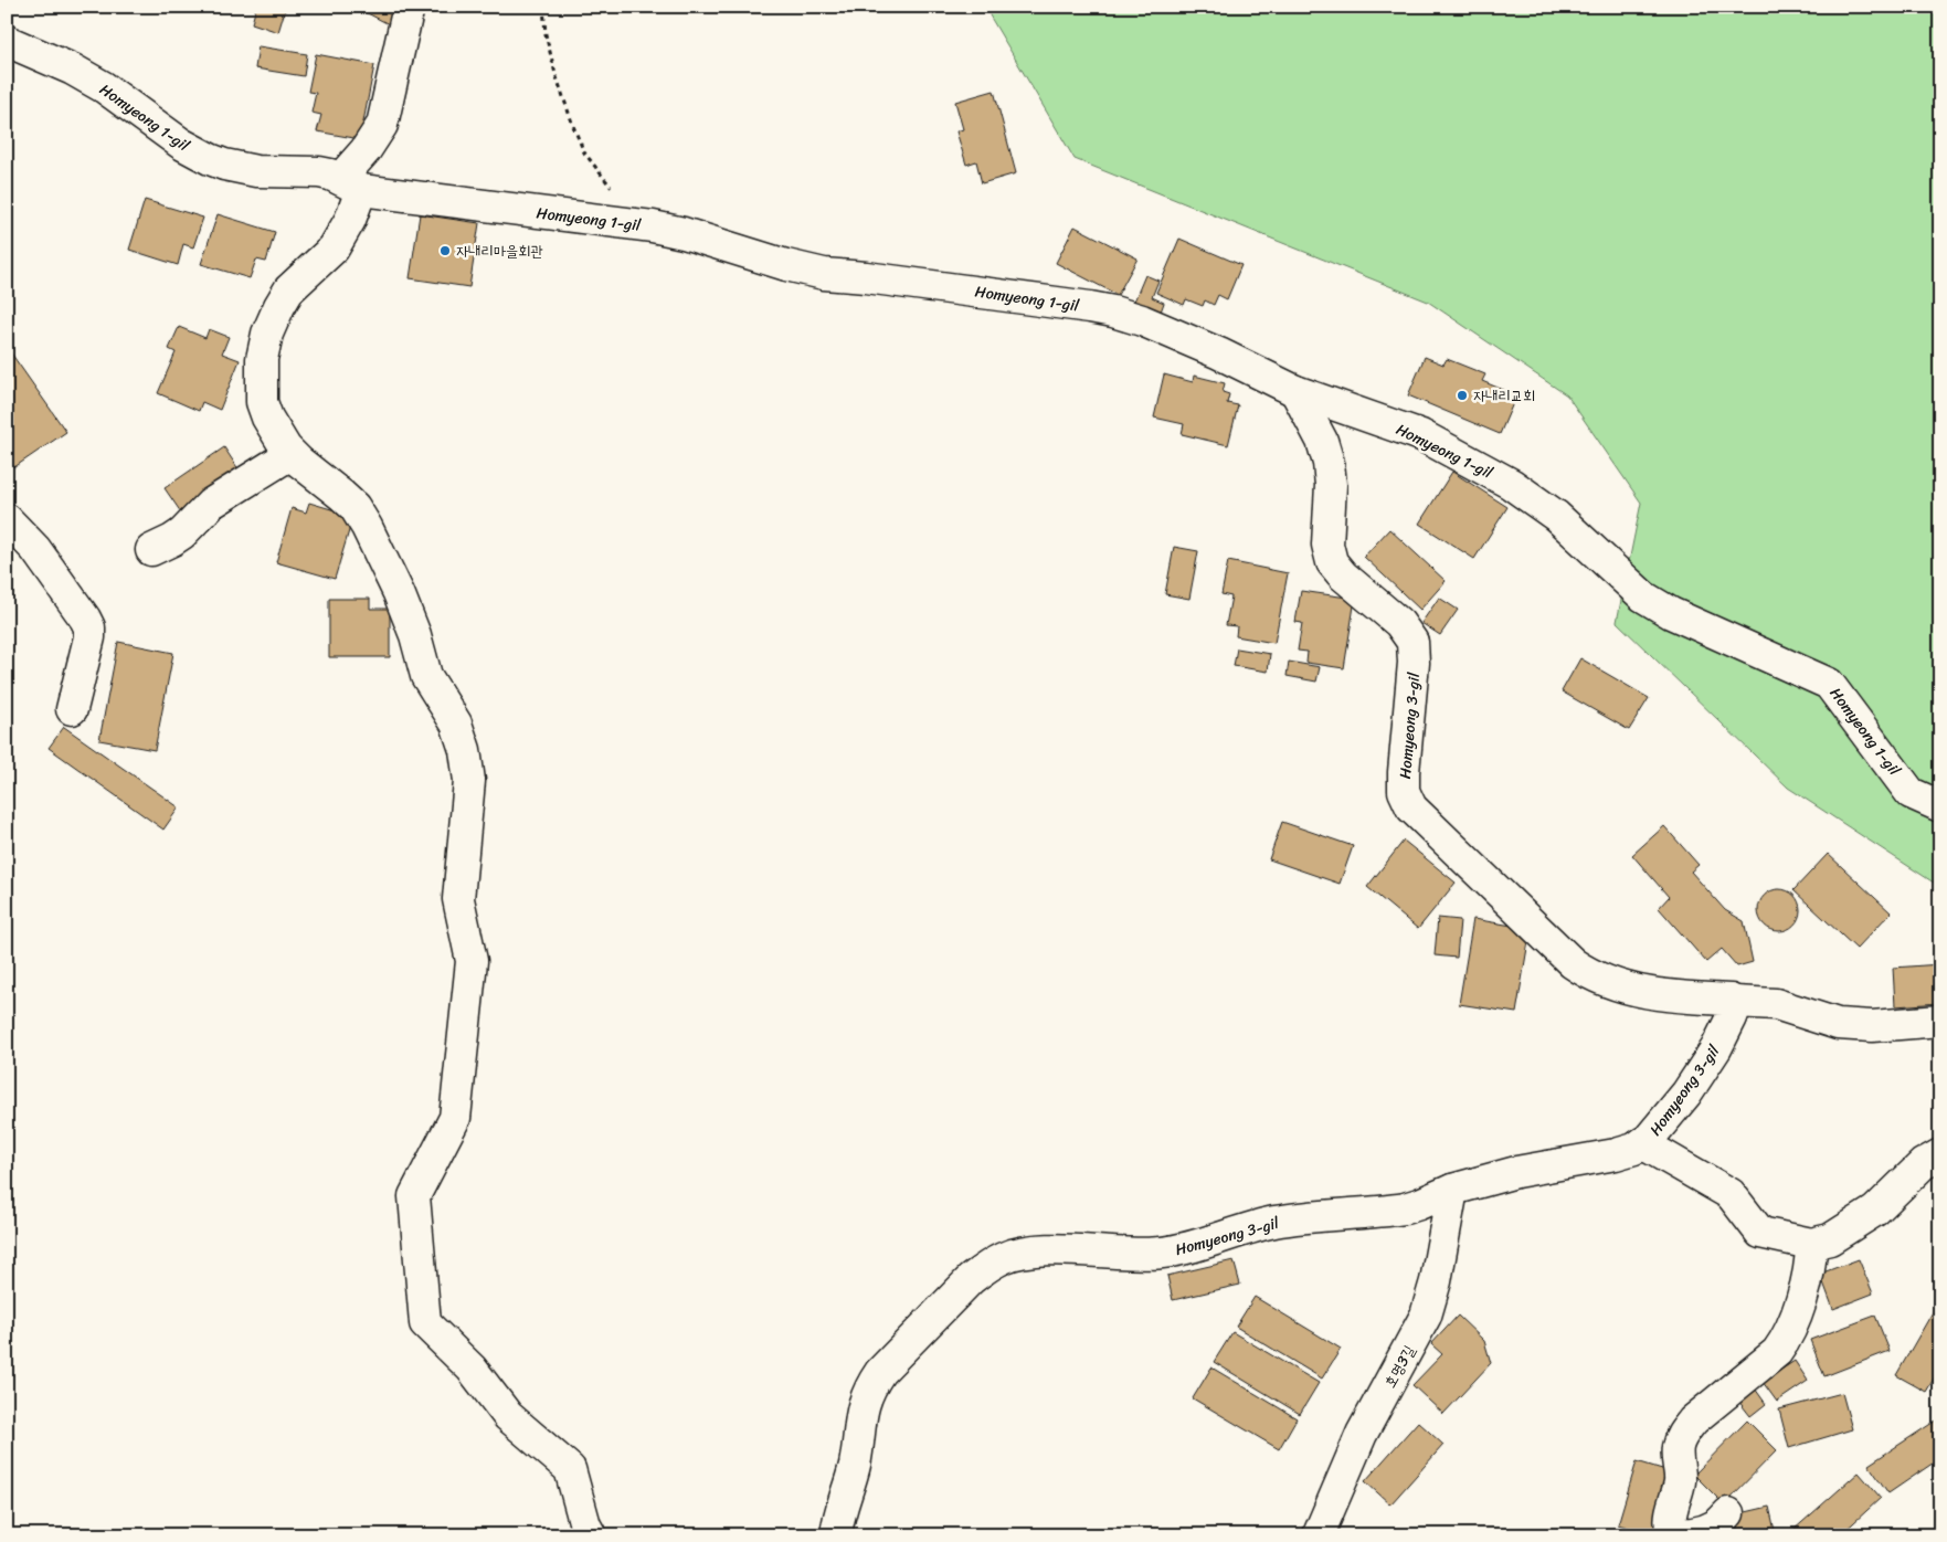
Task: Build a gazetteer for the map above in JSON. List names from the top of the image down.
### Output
{
  "streets": {
    "street": ["Homyeong 1-gil", "Homyeong 3-gil", "호명3길"]
  },
  "crossings": [
    ["Homyeong 1-gil", "Homyeong 3-gil"],
    ["Homyeong 3-gil", "호명3길"]
  ],
  "places": ["자내리마을회관", "자내리교회"]
}
